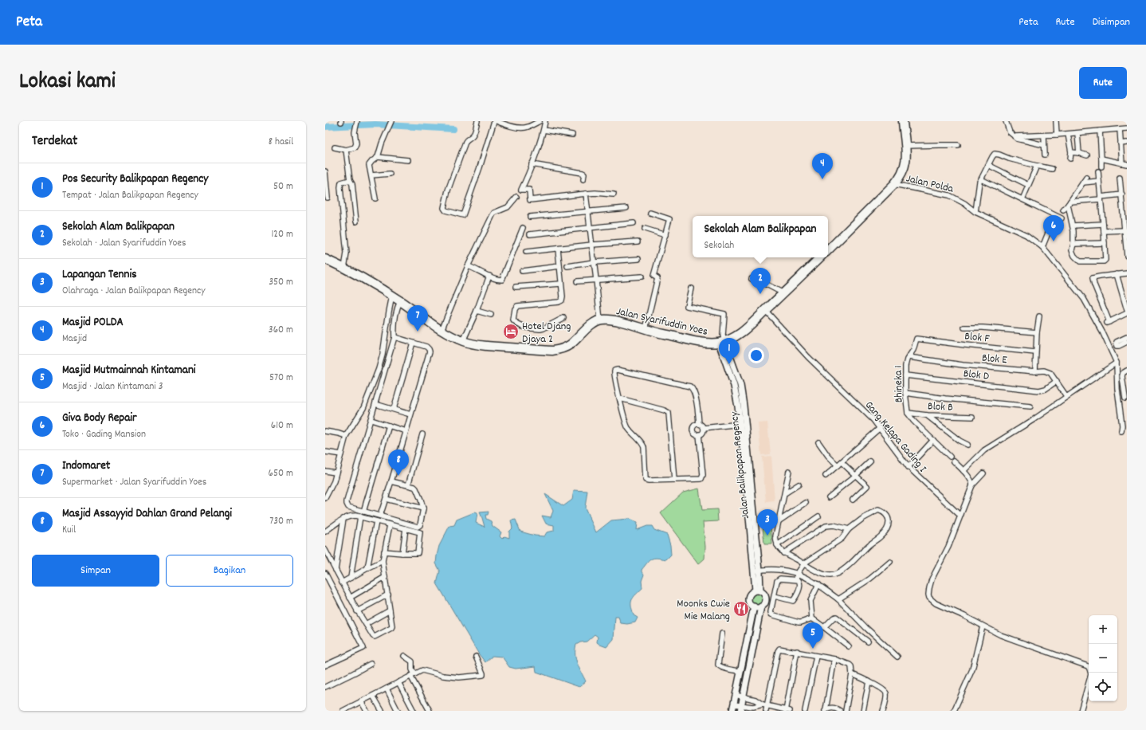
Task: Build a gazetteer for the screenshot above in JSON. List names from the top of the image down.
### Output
{
  "streets": {
    "highway": ["Jalan Syarifuddin Yoes"],
    "street": [
      "Jalan Polda",
      "Blok F",
      "Blok E",
      "Blok D",
      "Bhineka 1",
      "Blok B",
      "Gang Kelapa Gading I",
      "Jalan Balikpapan Regency"
    ]
  },
  "crossings": [
    ["Jalan Syarifuddin Yoes", "Gang Kelapa Gading I"],
    ["Jalan Syarifuddin Yoes", "Jalan Balikpapan Regency"],
    ["Blok F", "Bhineka 1"],
    ["Blok E", "Blok D"],
    ["Blok E", "Bhineka 1"],
    ["Blok D", "Bhineka 1"],
    ["Bhineka 1", "Blok B"]
  ],
  "places": {
    "hotel": ["Hotel Djang Djaya 2"],
    "restaurant": ["Moonks Cwie Mie Malang"]
  },
  "page": {
    "header": "Peta",
    "nav": ["Peta", "Rute", "Disimpan"],
    "title": "Lokasi kami",
    "buttons": [
      "Rute",
      ["Simpan", "Bagikan"]
    ],
    "heading": ["Terdekat", "8 hasil"],
    "pins": [
      "4",
      "6",
      "2",
      "7",
      "1",
      "8",
      "3",
      "5"
    ],
    "list": [
      {
        "mark": "1",
        "name": "Pos Security Balikpapan Regency",
        "note": "Tempat · Jalan Balikpapan Regency",
        "value": "50 m"
      },
      {
        "mark": "2",
        "name": "Sekolah Alam Balikpapan",
        "note": "Sekolah · Jalan Syarifuddin Yoes",
        "value": "120 m"
      },
      {
        "mark": "3",
        "name": "Lapangan Tennis",
        "note": "Olahraga · Jalan Balikpapan Regency",
        "value": "350 m"
      },
      {
        "mark": "4",
        "name": "Masjid POLDA",
        "note": "Masjid",
        "value": "360 m"
      },
      {
        "mark": "5",
        "name": "Masjid Mutmainnah Kintamani",
        "note": "Masjid · Jalan Kintamani 3",
        "value": "570 m"
      },
      {
        "mark": "6",
        "name": "Giva Body Repair",
        "note": "Toko · Gading Mansion",
        "value": "610 m"
      },
      {
        "mark": "7",
        "name": "Indomaret",
        "note": "Supermarket · Jalan Syarifuddin Yoes",
        "value": "650 m"
      },
      {
        "mark": "8",
        "name": "Masjid Assayyid Dahlan Grand Pelangi",
        "note": "Kuil",
        "value": "730 m"
      }
    ],
    "popup": ["Sekolah Alam Balikpapan", "Sekolah"],
    "map_buttons": ["+", "−"]
  }
}
